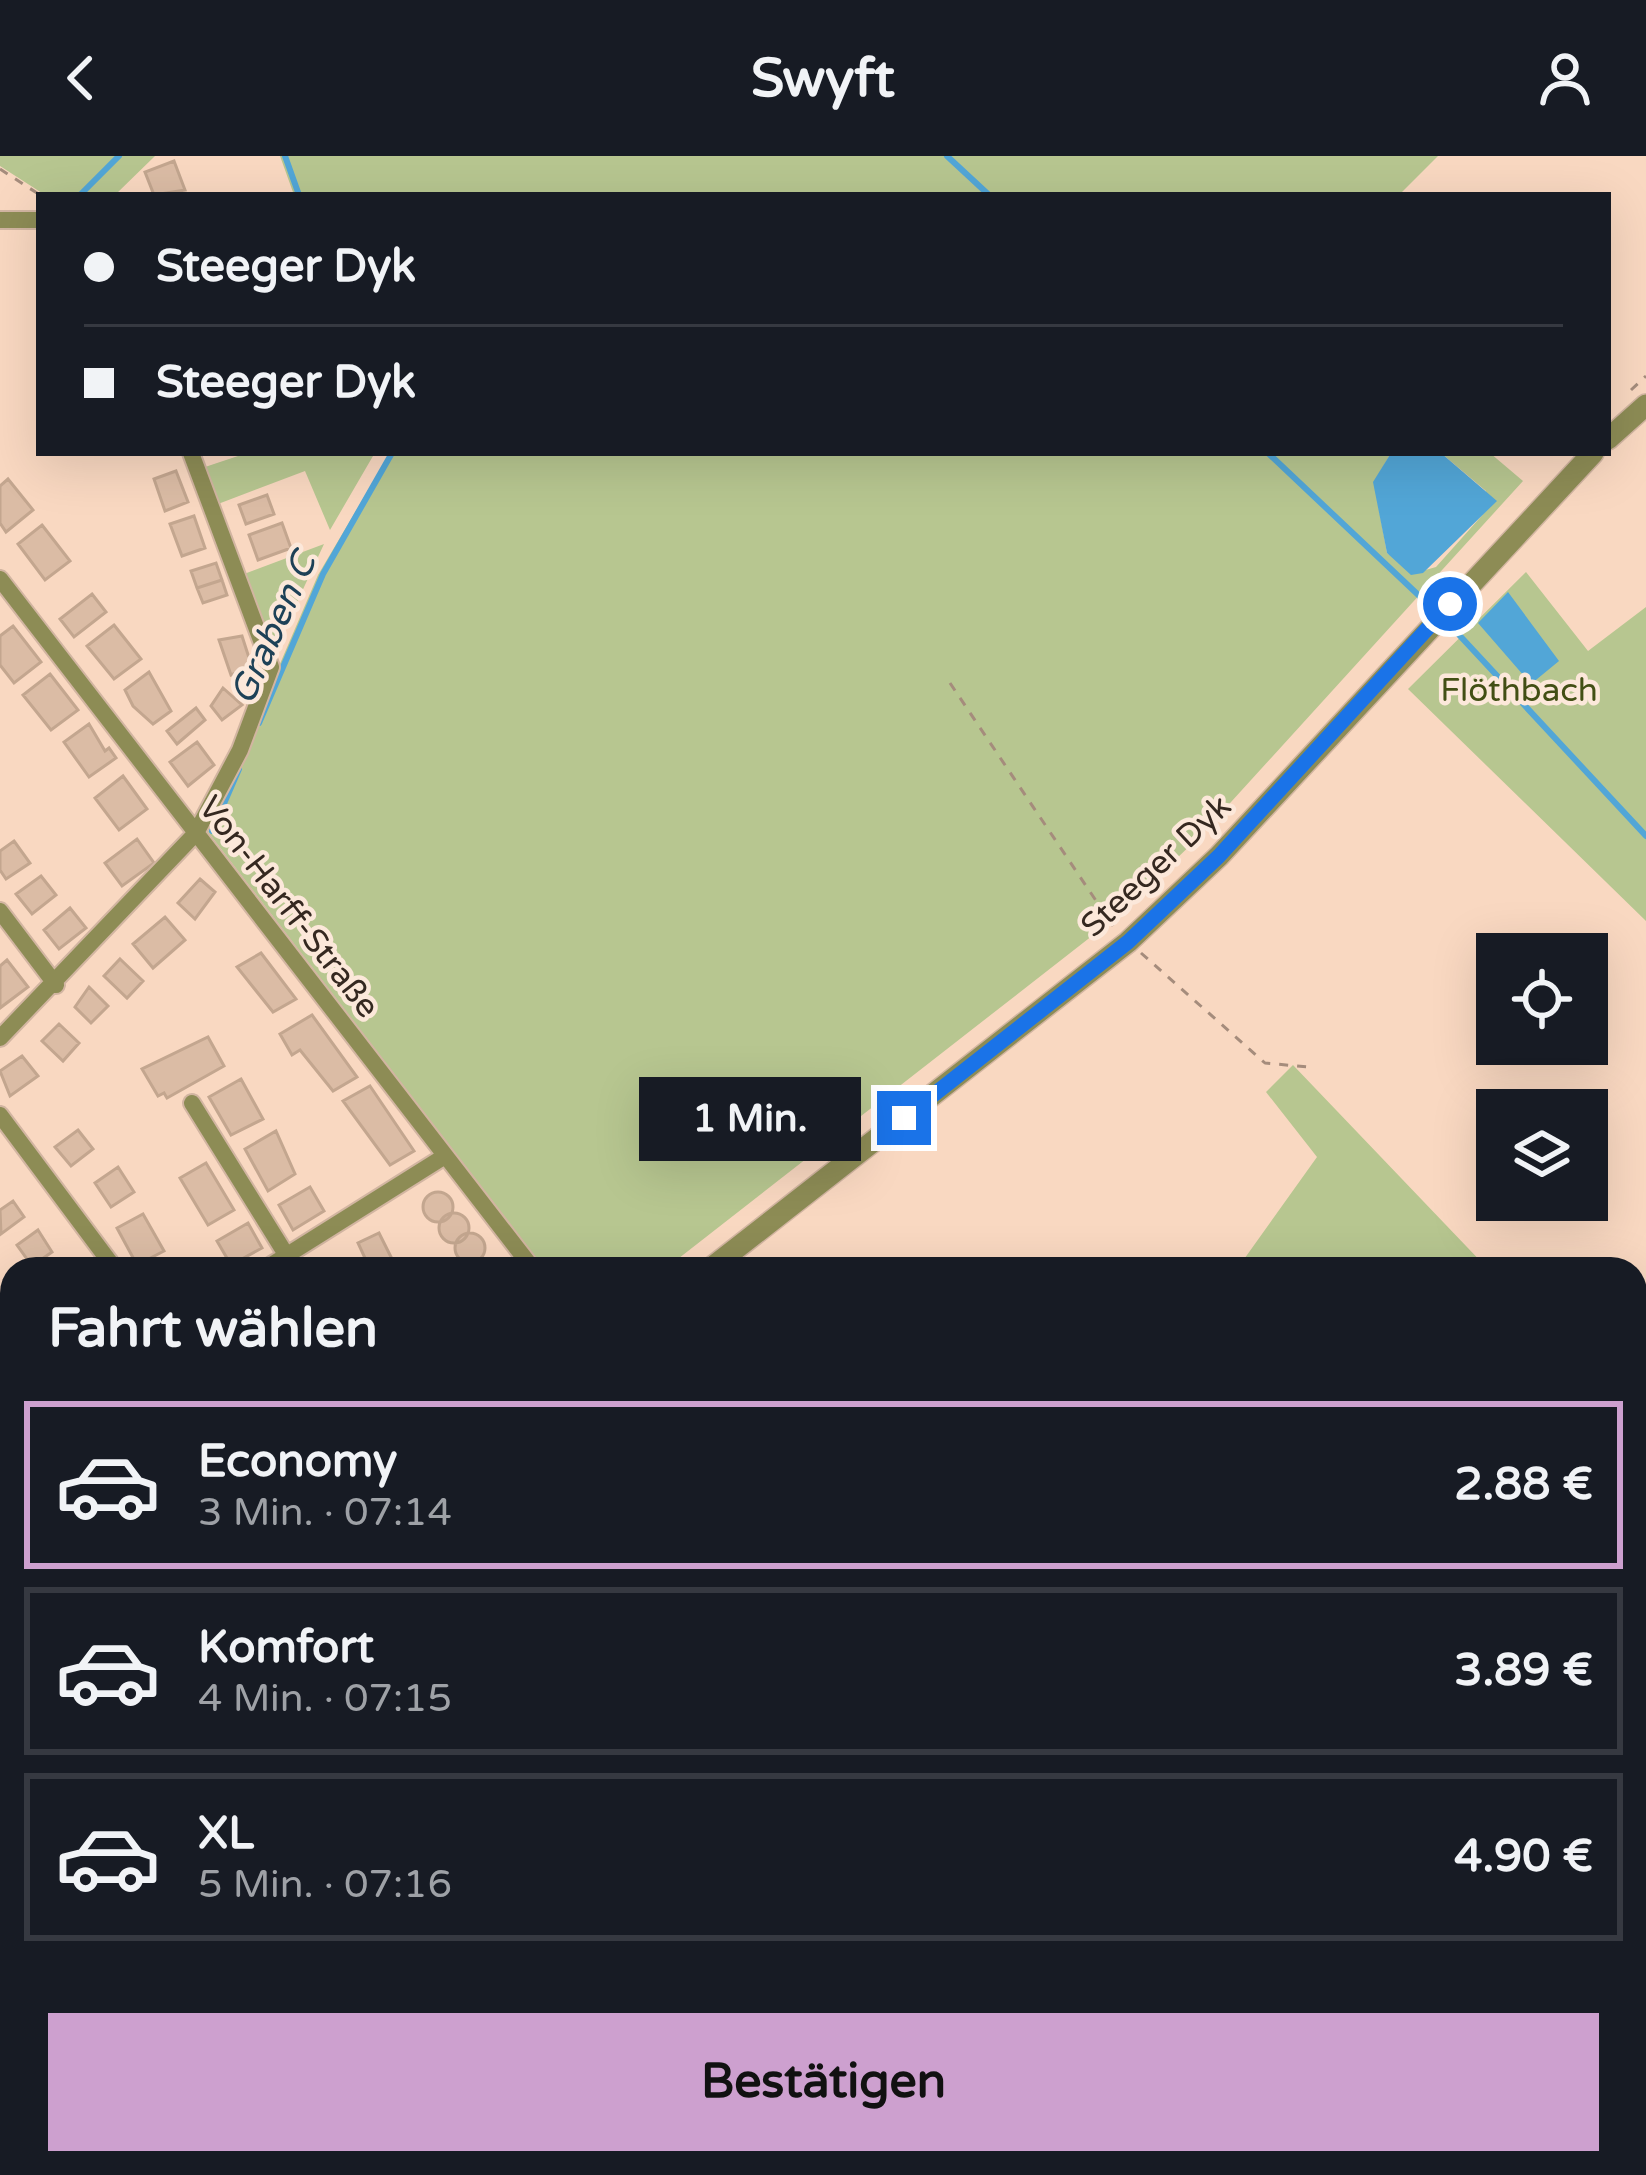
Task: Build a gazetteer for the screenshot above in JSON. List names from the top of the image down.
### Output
{
  "streets": {
    "street": ["Steeger Dyk", "Von-Harff-Straße"]
  },
  "water": ["Graben C"],
  "parks": ["Flöthbach"],
  "page": {
    "header": "Swyft",
    "banner": ["Steeger Dyk", "Steeger Dyk"],
    "bubble": "1 Min.",
    "heading": "Fahrt wählen",
    "list": [
      {
        "name": "Economy",
        "note": "3 Min. · 07:14",
        "value": "2.88 €"
      },
      {
        "name": "Komfort",
        "note": "4 Min. · 07:15",
        "value": "3.89 €"
      },
      {
        "name": "XL",
        "note": "5 Min. · 07:16",
        "value": "4.90 €"
      }
    ],
    "buttons": "Bestätigen"
  }
}
